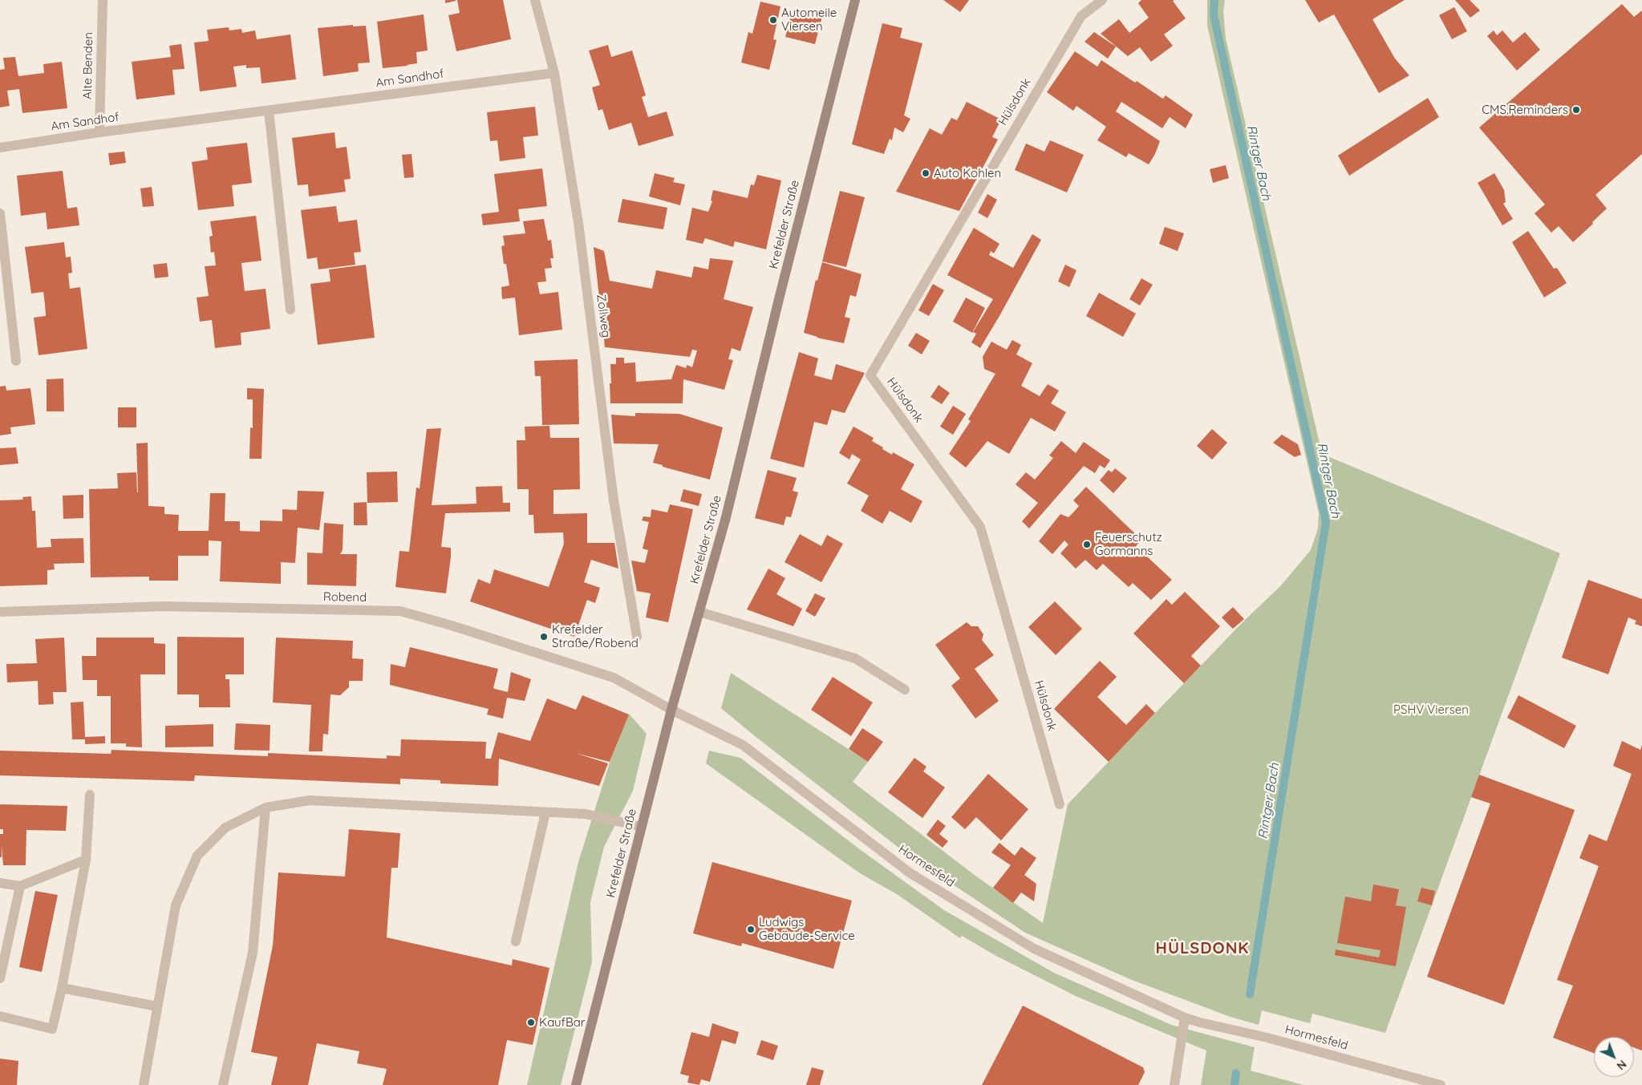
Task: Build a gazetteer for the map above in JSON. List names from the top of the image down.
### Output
{
  "streets": {
    "main road": ["Krefelder Straße"],
    "street": [
      "Alte Benden",
      "Am Sandhof",
      "Hülsdonk",
      "Zollweg",
      "Robend",
      "Hormesfeld"
    ]
  },
  "crossings": [
    ["Alte Benden", "Am Sandhof"],
    ["Am Sandhof", "Zollweg"],
    ["Krefelder Straße", "Robend"],
    ["Krefelder Straße", "Hormesfeld"],
    ["Robend", "Hormesfeld"]
  ],
  "districts": ["HÜLSDONK"],
  "water": ["Rintger Bach"],
  "parks": ["PSHV Viersen"],
  "places": [
    "Automeile Viersen",
    "CMS.Reminders",
    "Auto Kohlen",
    "Feuerschutz Gormanns",
    "Krefelder Straße/Robend",
    "Ludwigs Gebäude-Service",
    "KaufBar"
  ],
  "north": "bottom right"
}
